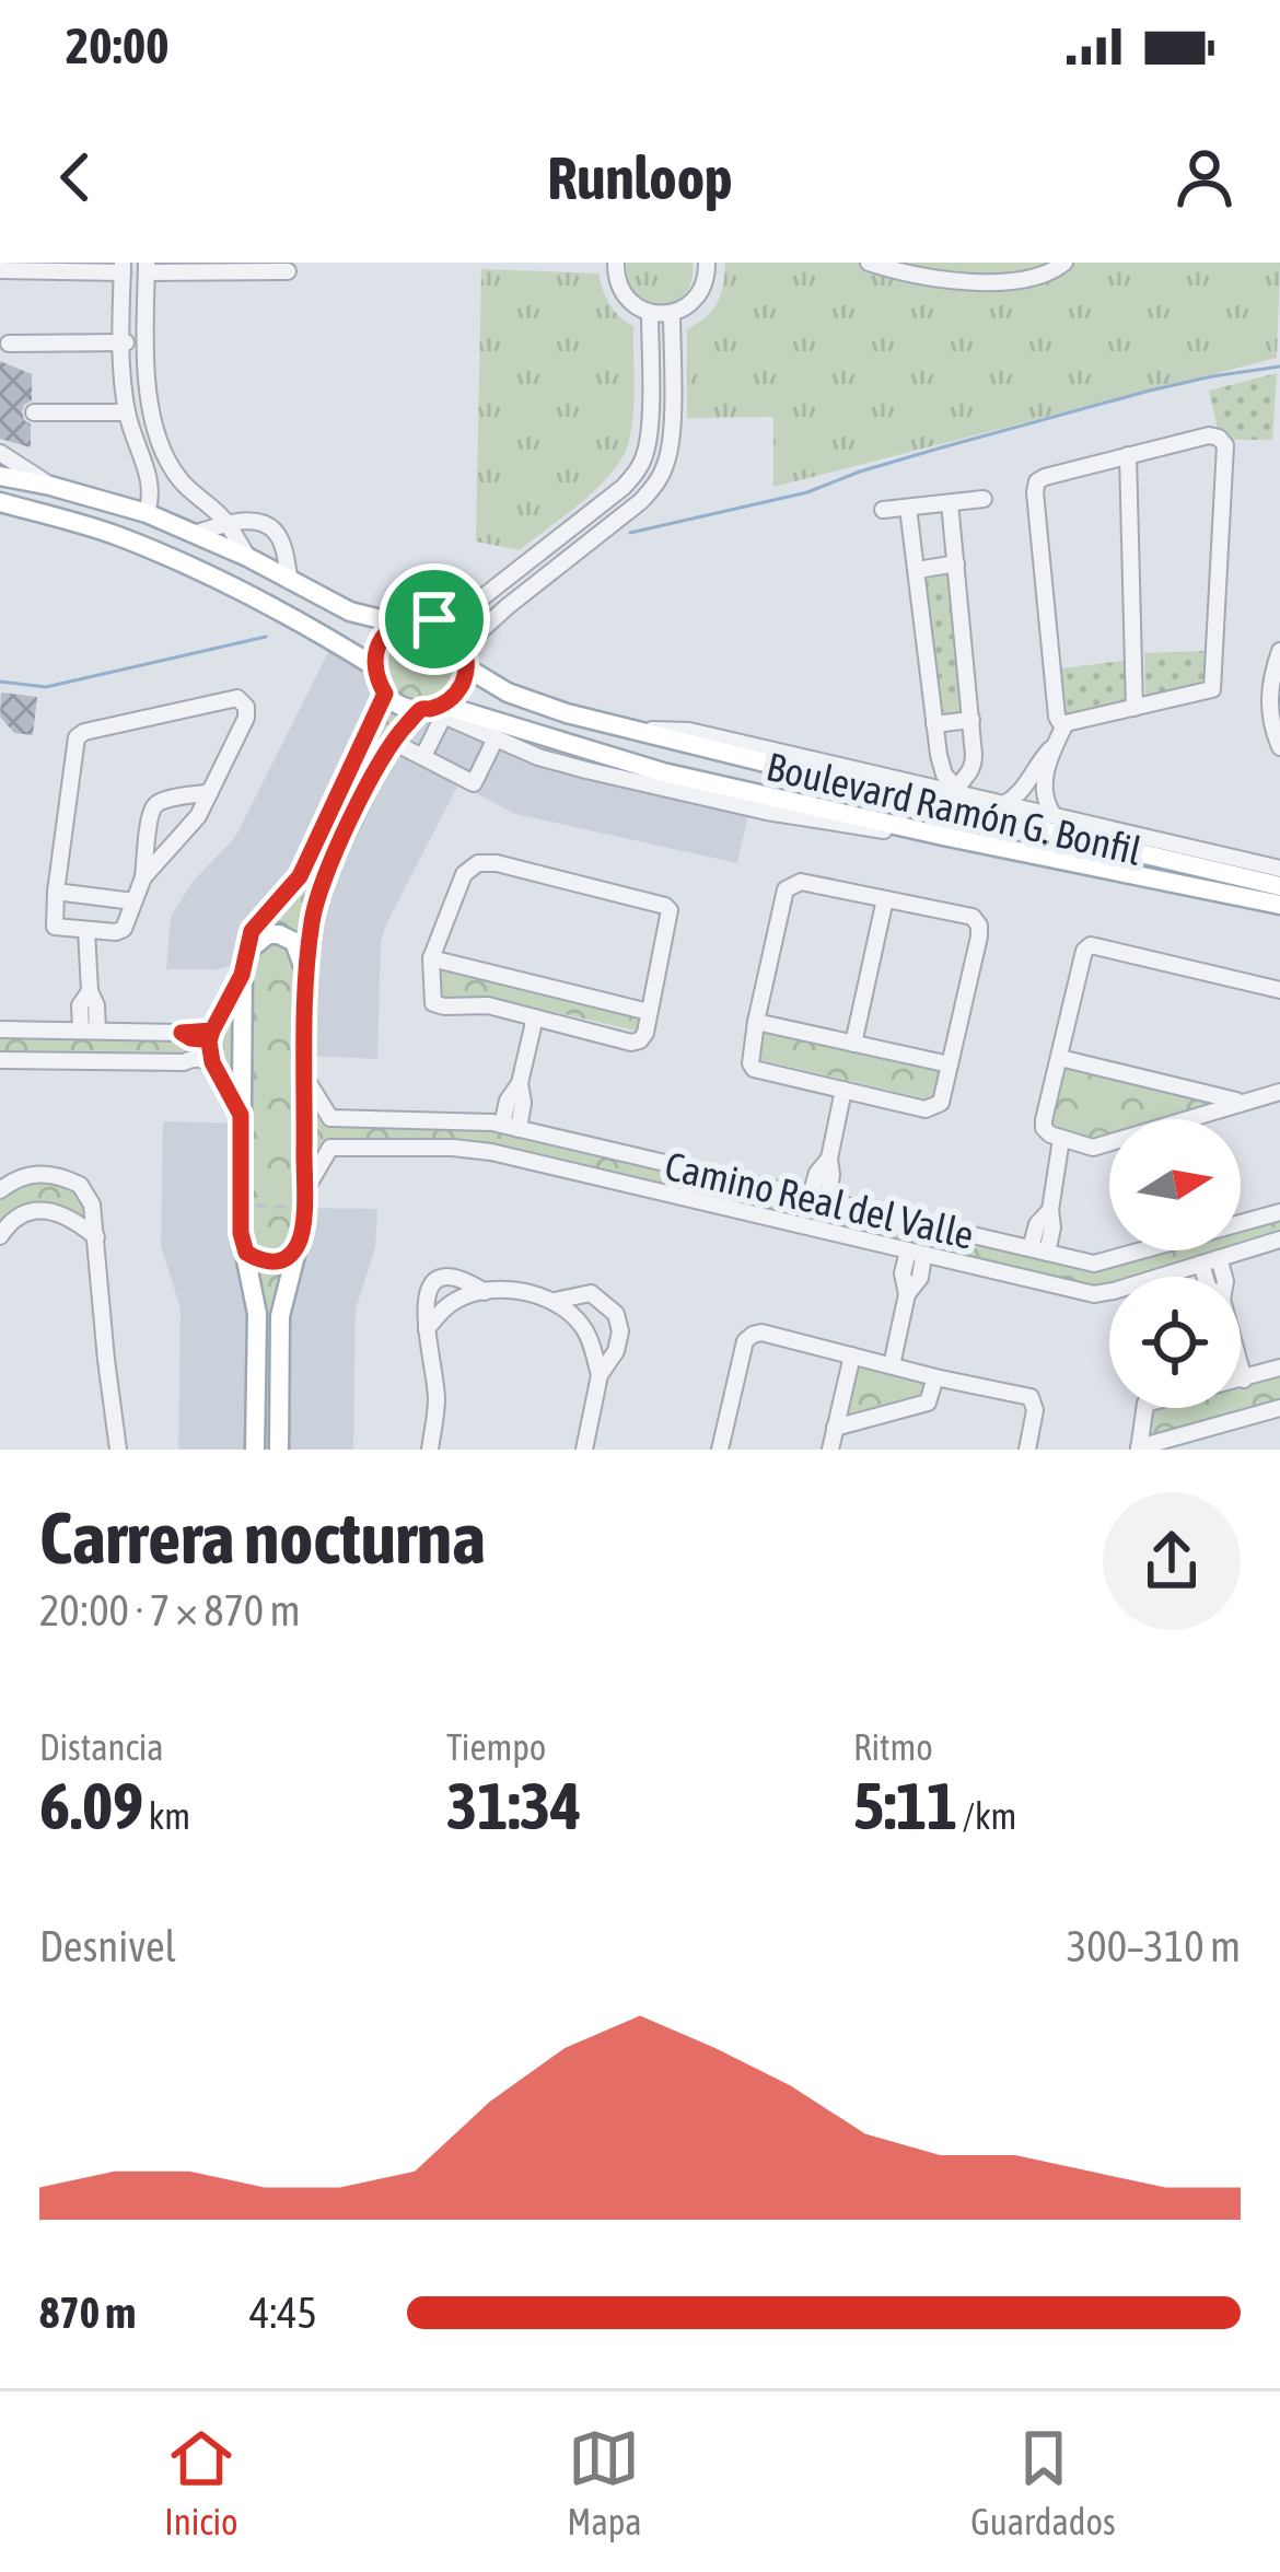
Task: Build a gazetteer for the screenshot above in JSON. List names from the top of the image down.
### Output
{
  "streets": {
    "main road": ["Boulevard Ramón G. Bonfil"],
    "street": ["Camino Real del Valle"]
  },
  "north": "right",
  "page": {
    "status": "20:00",
    "header": "Runloop",
    "heading": ["Carrera nocturna", "20:00 · 7 × 870 m"],
    "stats": [
      ["Distancia", "6.09 km"],
      ["Tiempo", "31:34"],
      ["Ritmo", "5:11 /km"]
    ],
    "chart": ["Desnivel", "300–310 m"],
    "list": [
      {
        "name": "870 m",
        "note": "4:45"
      }
    ],
    "tabs": ["Inicio", "Mapa", "Guardados"]
  }
}
